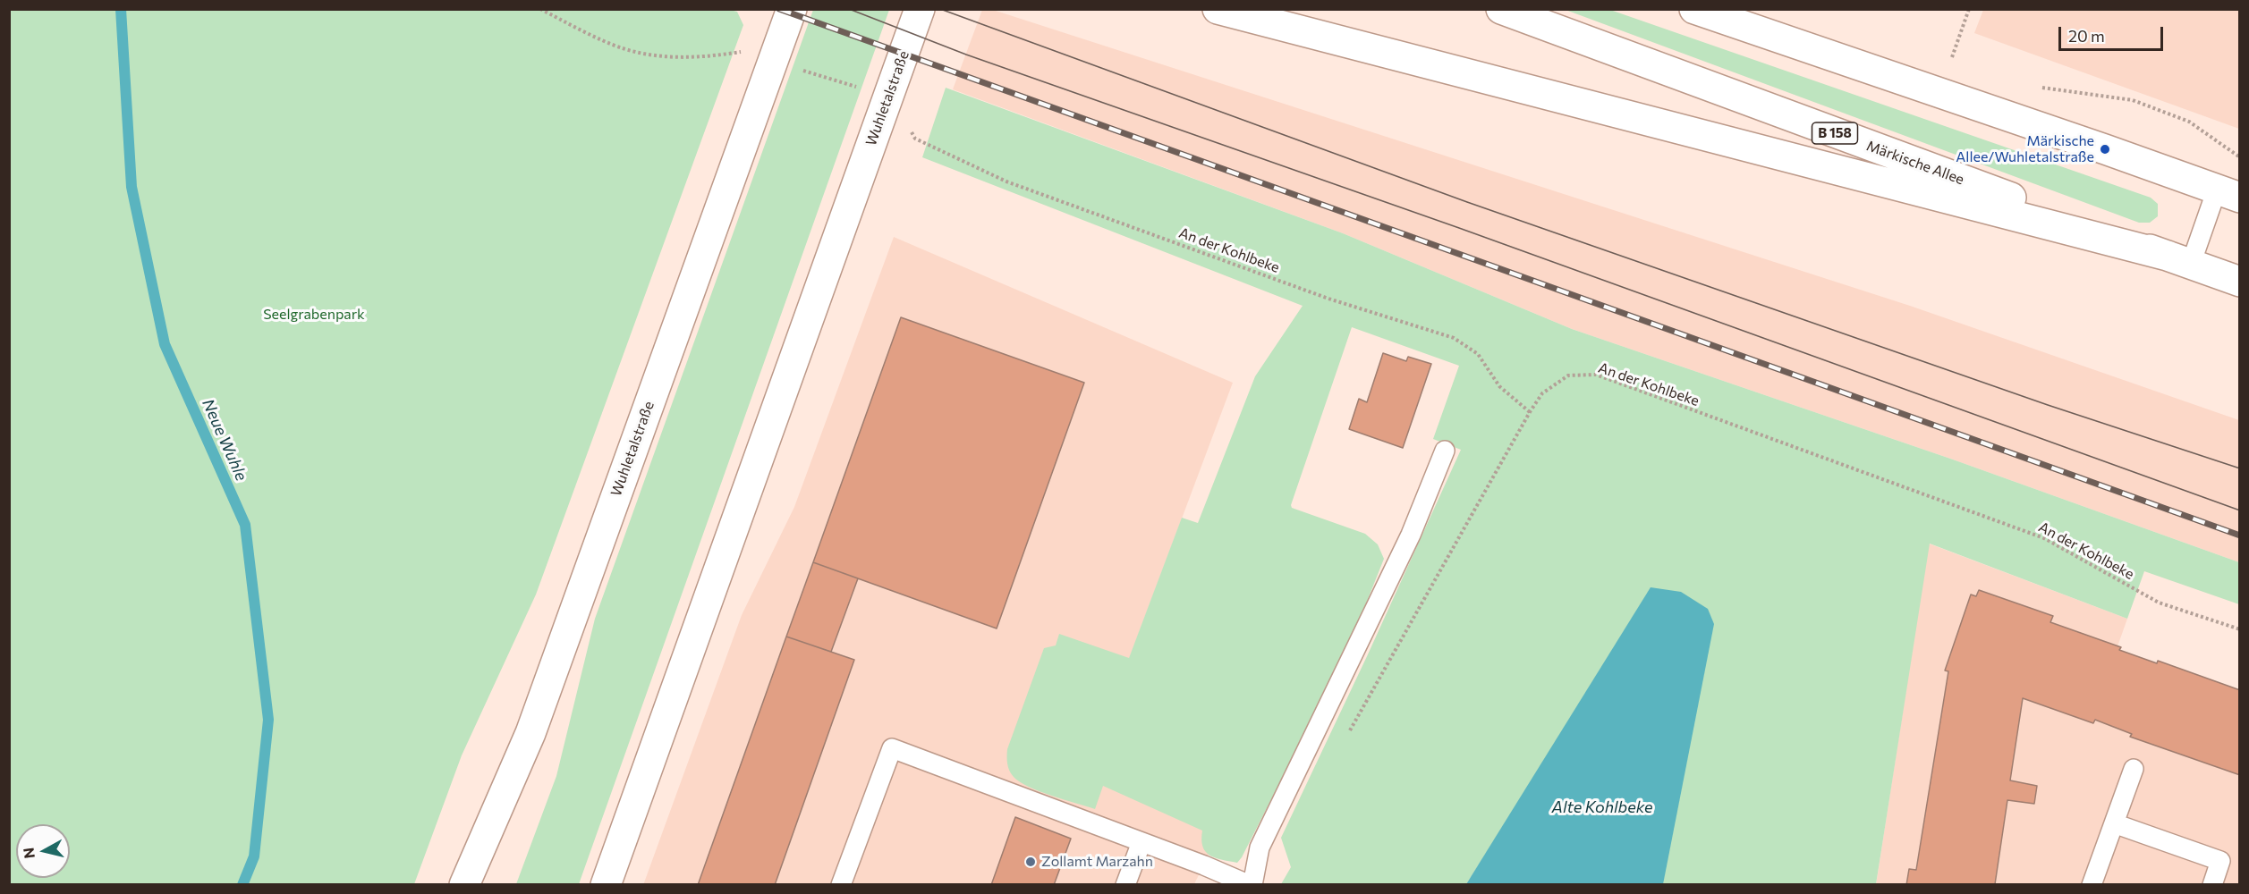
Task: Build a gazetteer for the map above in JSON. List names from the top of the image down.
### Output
{
  "streets": {
    "main road": ["Wuhletalstraße", "B 158", "Märkische Allee"],
    "path": ["An der Kohlbeke"]
  },
  "crossings": [
    ["Wuhletalstraße", "An der Kohlbeke"]
  ],
  "water": ["Neue Wuhle", "Alte Kohlbeke"],
  "parks": ["Seelgrabenpark"],
  "places": ["Märkische Allee/Wuhletalstraße", "Zollamt Marzahn"],
  "scale_bar": "20 m",
  "north": "left"
}
